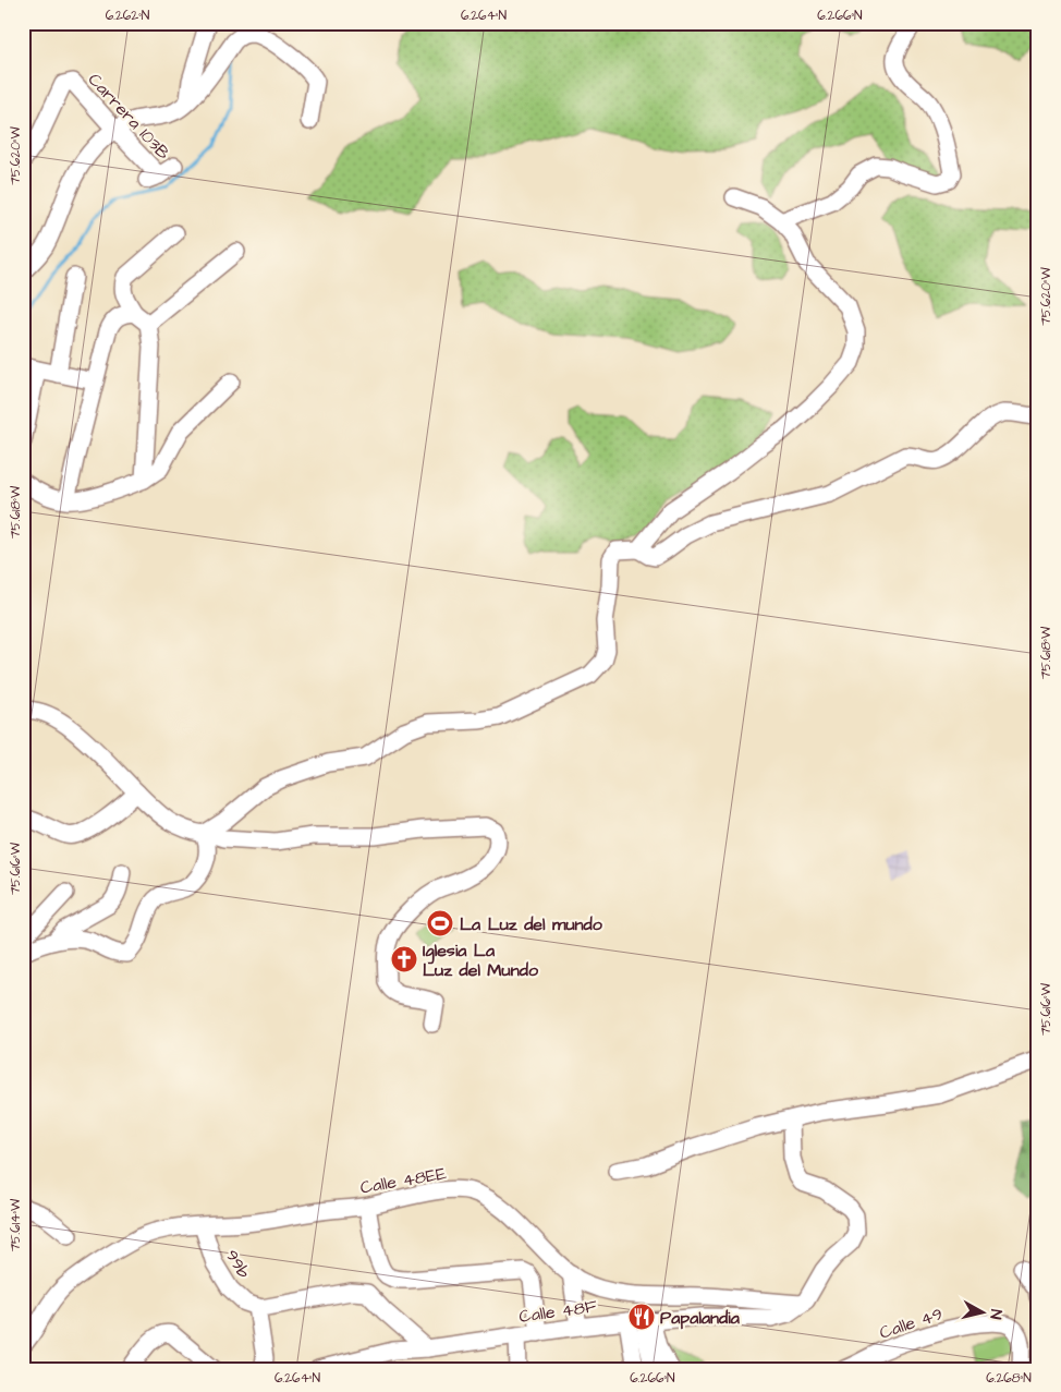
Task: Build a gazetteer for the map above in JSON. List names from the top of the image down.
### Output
{
  "streets": {
    "street": [
      "Carrera 103B",
      "Calle 48EE",
      "99b",
      "Calle 48F",
      "Calle 49"
    ]
  },
  "crossings": [
    ["Calle 48EE", "99b"],
    ["Calle 48EE", "Calle 48F"]
  ],
  "places": {
    "sports": ["La Luz del mundo"],
    "church": ["Iglesia La Luz del Mundo"],
    "restaurant": ["Papalandia"]
  },
  "north": "right",
  "coordinates": [
    "6.262°N",
    "6.264°N",
    "6.266°N",
    "75.620°W",
    "75.618°W",
    "75.616°W",
    "75.614°W",
    "6.268°N"
  ]
}
